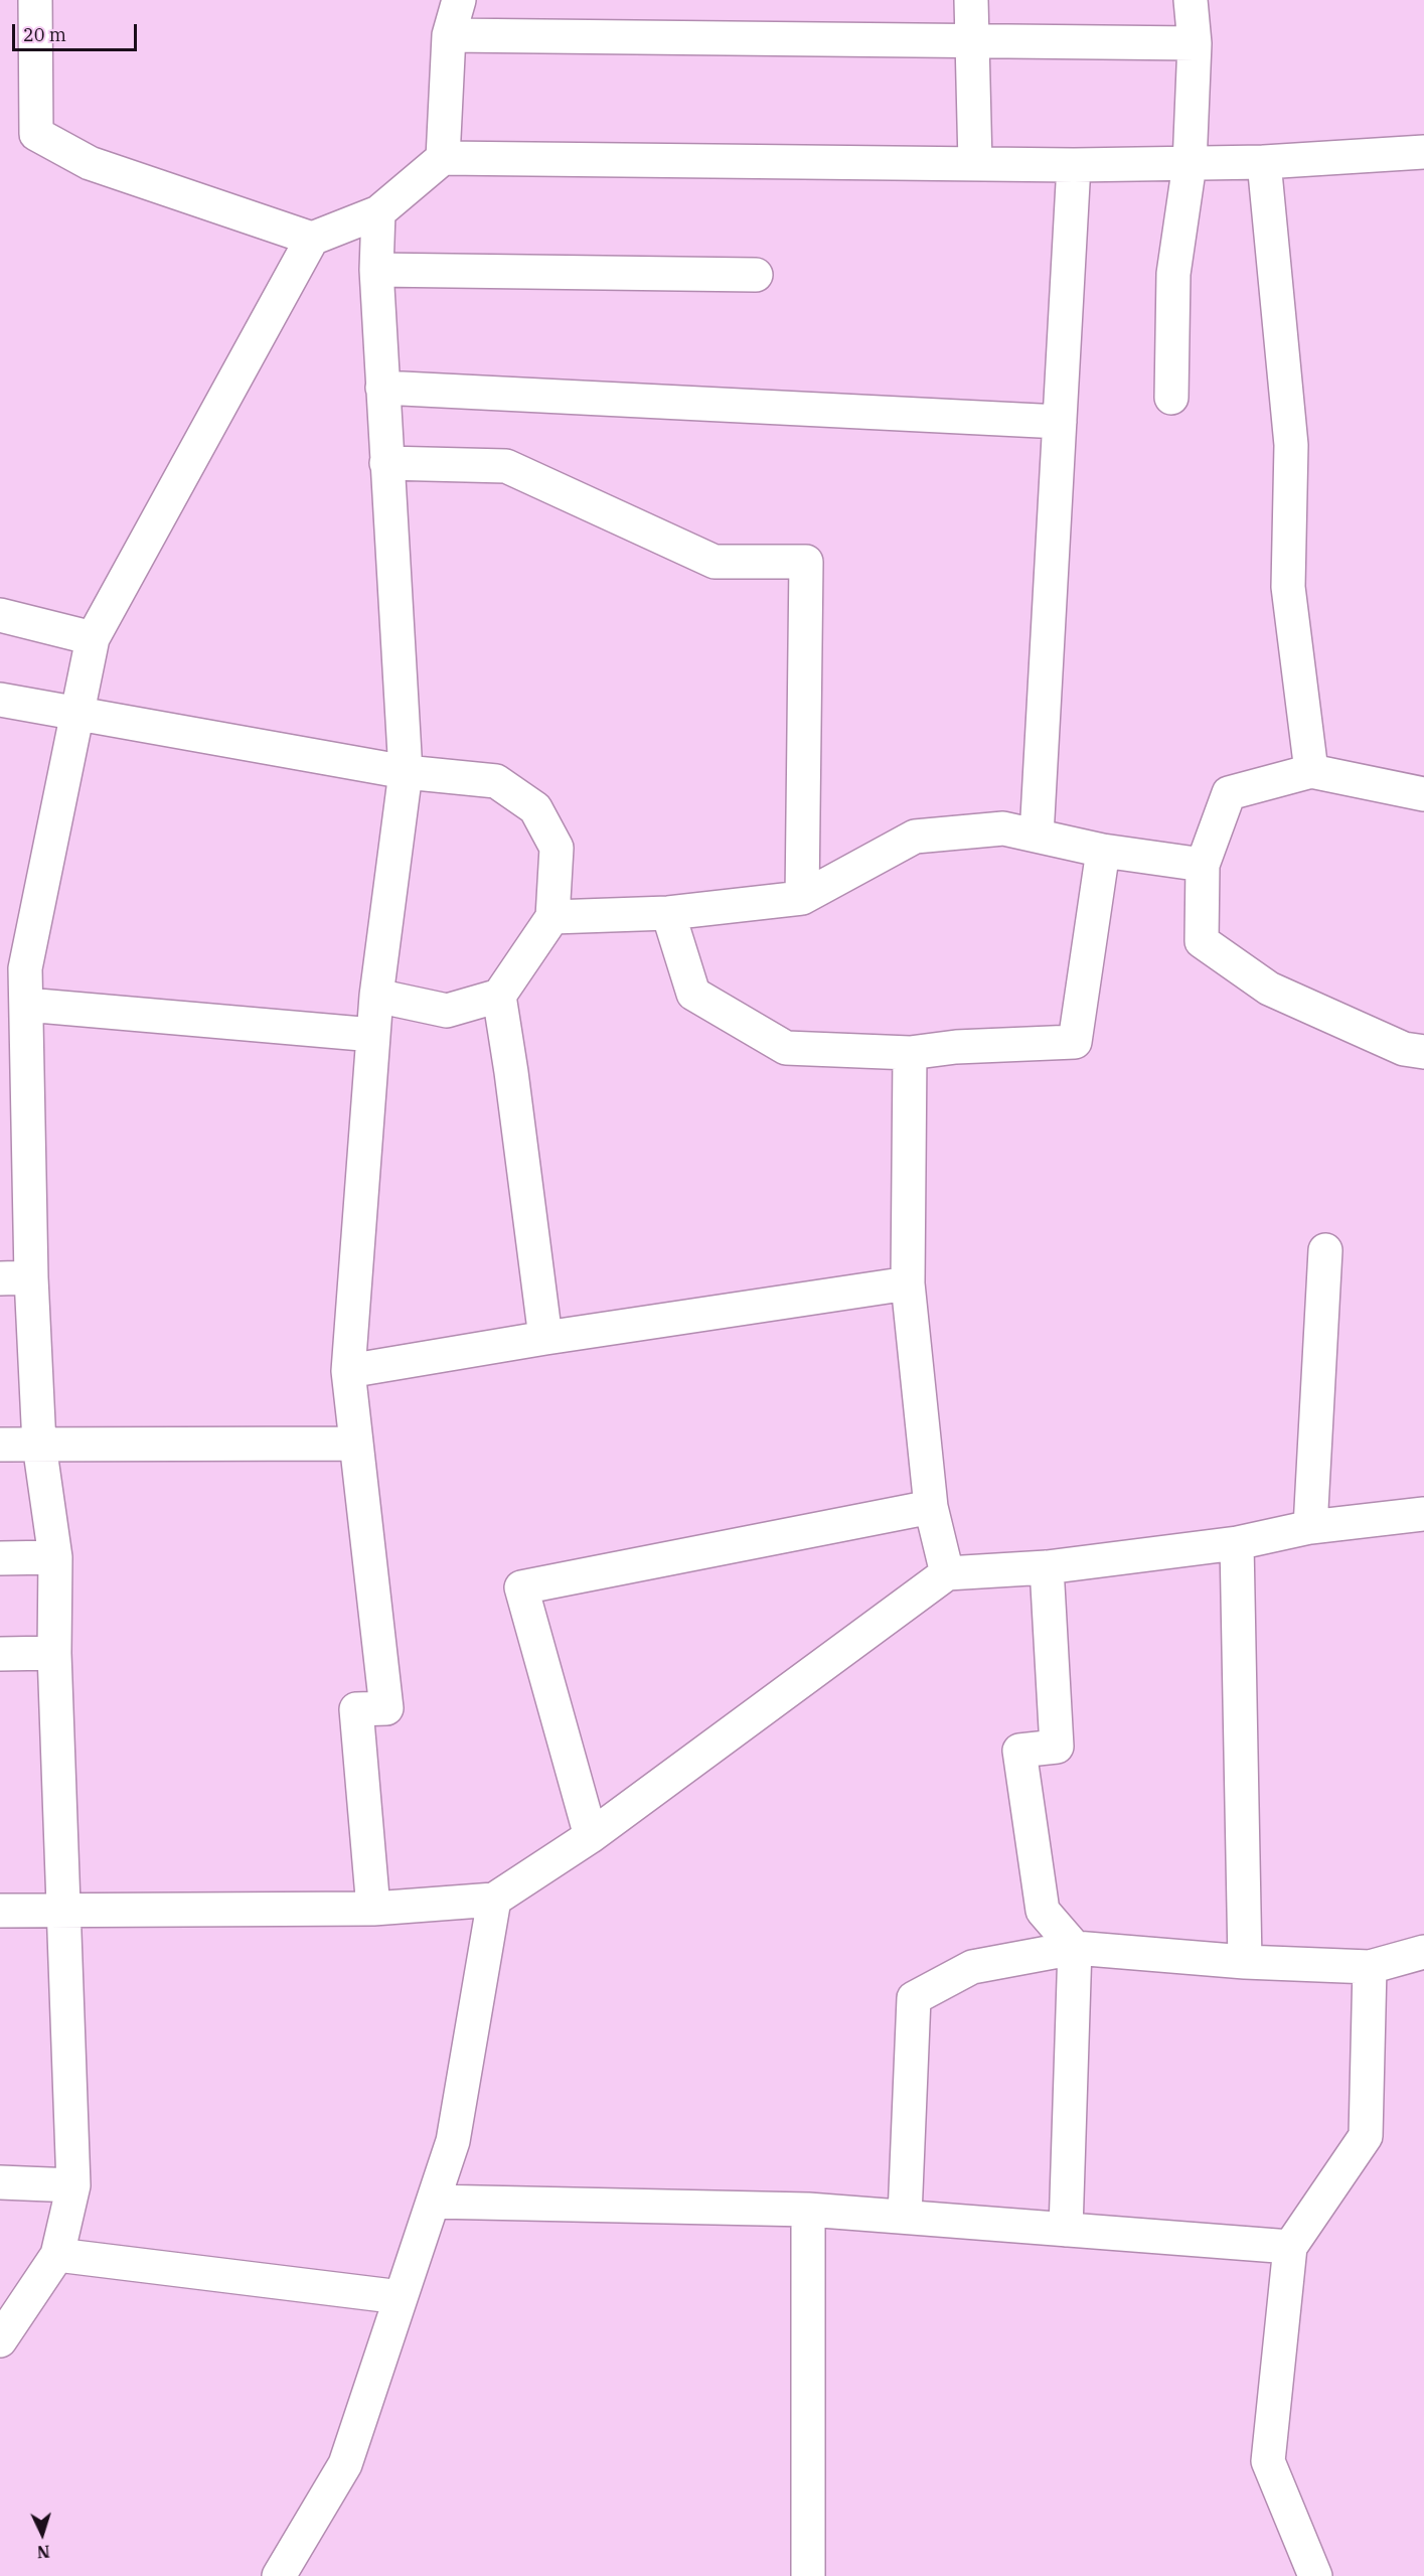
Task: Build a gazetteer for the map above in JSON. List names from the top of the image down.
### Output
{
  "scale_bar": "20 m",
  "north": "bottom"
}
